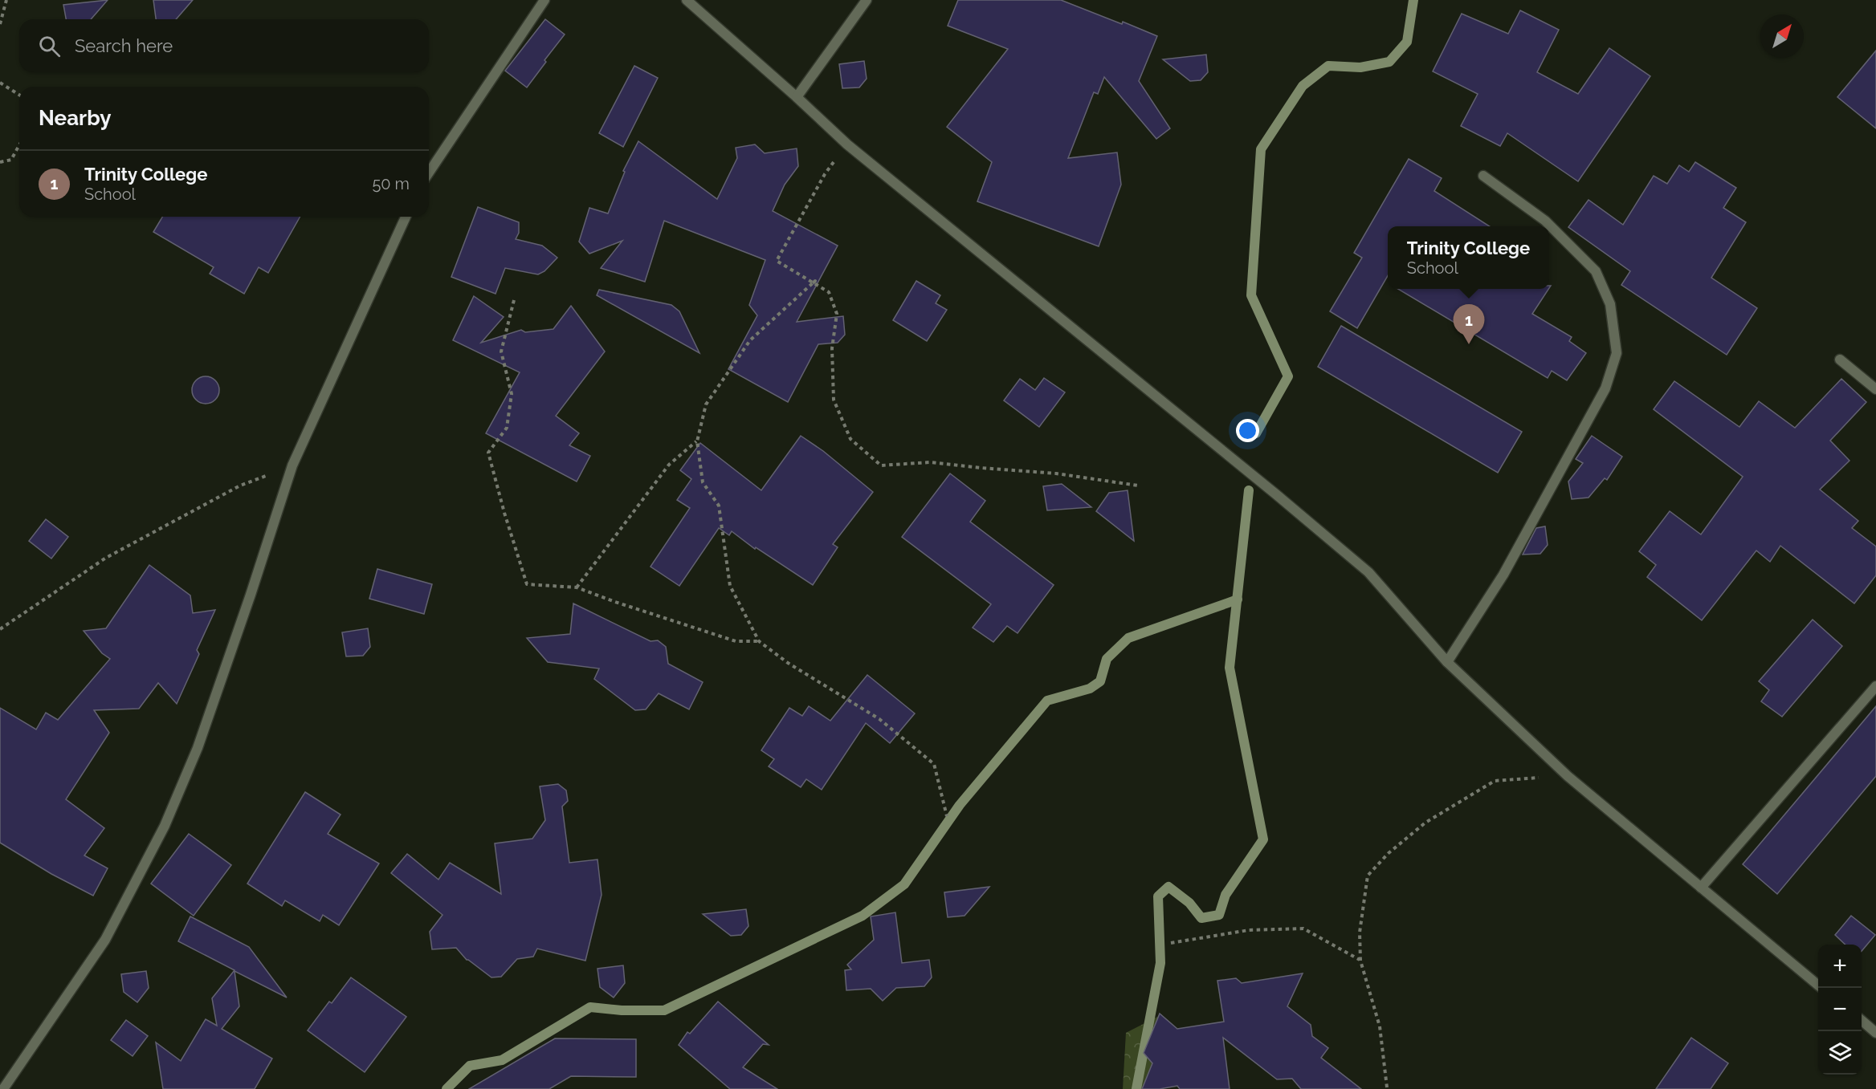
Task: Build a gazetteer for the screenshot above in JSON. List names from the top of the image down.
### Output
{
  "north": "top right",
  "page": {
    "search": "Search here",
    "heading": "Nearby",
    "list": [
      {
        "mark": "1",
        "name": "Trinity College",
        "note": "School",
        "value": "50 m"
      }
    ],
    "popup": ["Trinity College", "School"],
    "pins": "1",
    "map_buttons": ["+", "−"]
  }
}
